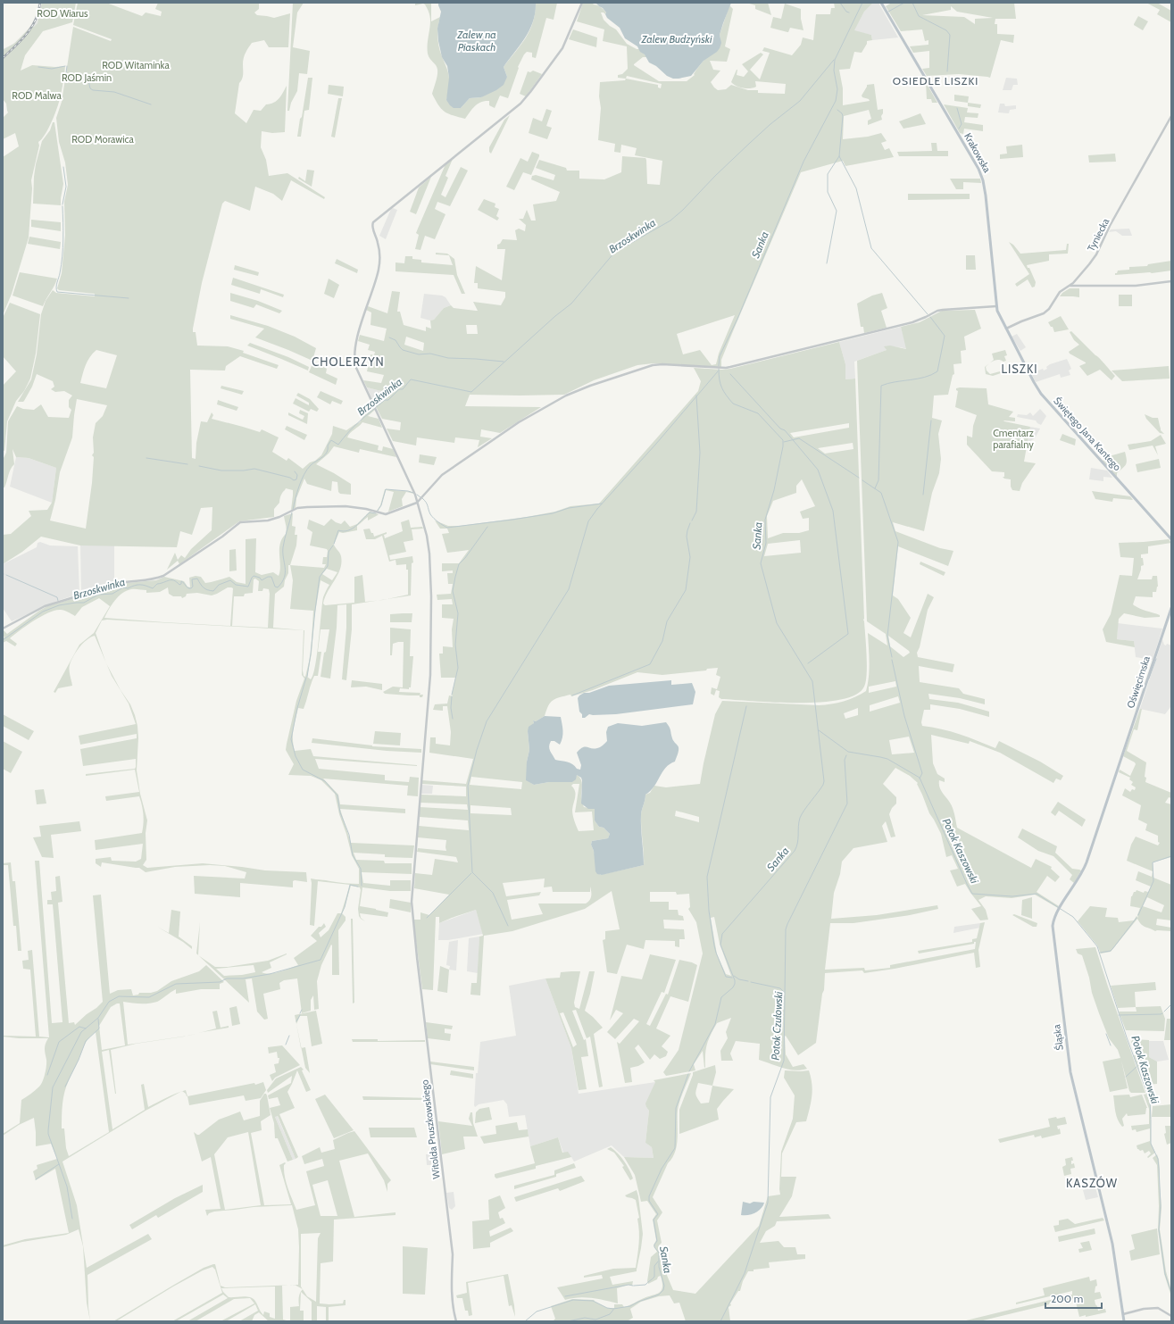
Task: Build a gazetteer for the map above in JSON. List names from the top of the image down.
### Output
{
  "streets": {
    "main road": [
      "Krakowska",
      "Świętego Jana Kantego",
      "Oświęcimska",
      "Śląska"
    ],
    "street": ["Tyniecka", "Witolda Pruszkowskiego"]
  },
  "crossings": [
    ["Krakowska", "Tyniecka"],
    ["Krakowska", "Świętego Jana Kantego"],
    ["Tyniecka", "Świętego Jana Kantego"],
    ["Oświęcimska", "Śląska"]
  ],
  "districts": [
    "OSIEDLE LISZKI",
    "CHOLERZYN",
    "LISZKI",
    "KASZÓW"
  ],
  "water": [
    "Zalew na Piaskach",
    "Zalew Budzyński",
    "Brzoskwinka",
    "Sanka",
    "Potok Kaszowski",
    "Potok Czułowski"
  ],
  "parks": [
    "ROD Wiarus",
    "ROD Witaminka",
    "ROD Jaśmin",
    "ROD Malwa",
    "ROD Morawica",
    "Cmentarz parafialny"
  ],
  "scale_bar": "200 m"
}
